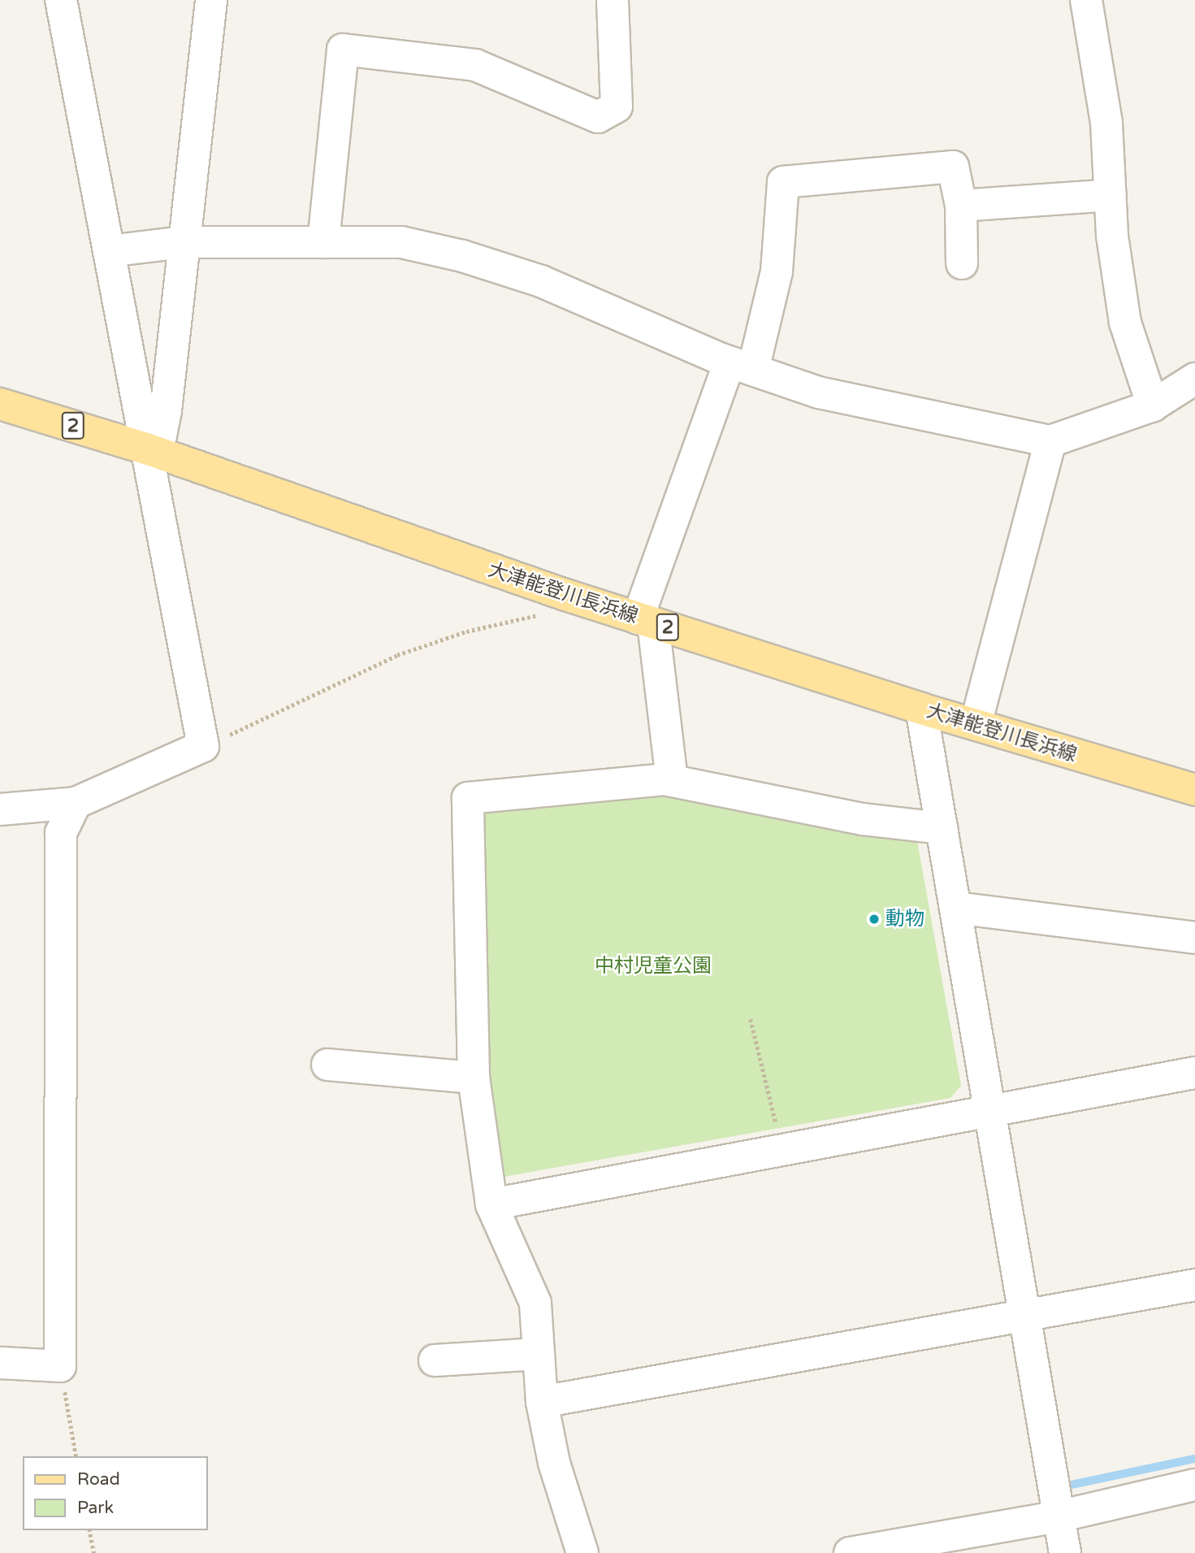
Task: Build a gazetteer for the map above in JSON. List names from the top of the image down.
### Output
{
  "streets": {
    "main road": ["2", "大津能登川長浜線"]
  },
  "parks": ["中村児童公園"],
  "places": ["動物"],
  "legend": ["Road", "Park"]
}
